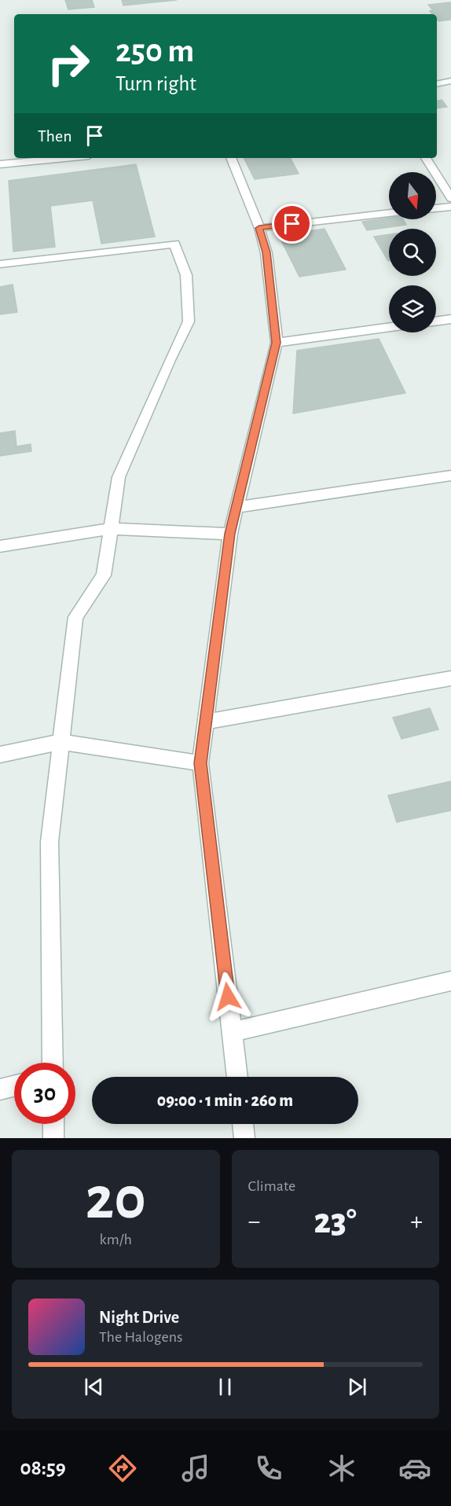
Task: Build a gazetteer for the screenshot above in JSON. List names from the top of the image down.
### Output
{
  "north": "bottom",
  "page": {
    "turn": ["250 m", "Turn right"],
    "then": "Then",
    "limit": "30",
    "trip": "09:00 · 1 min · 260 m",
    "tile": [
      ["20", "km/h"],
      "Climate"
    ],
    "heat": ["−", "23°", "+"],
    "song": ["Night Drive", "The Halogens"],
    "tabs": "08:59"
  }
}
